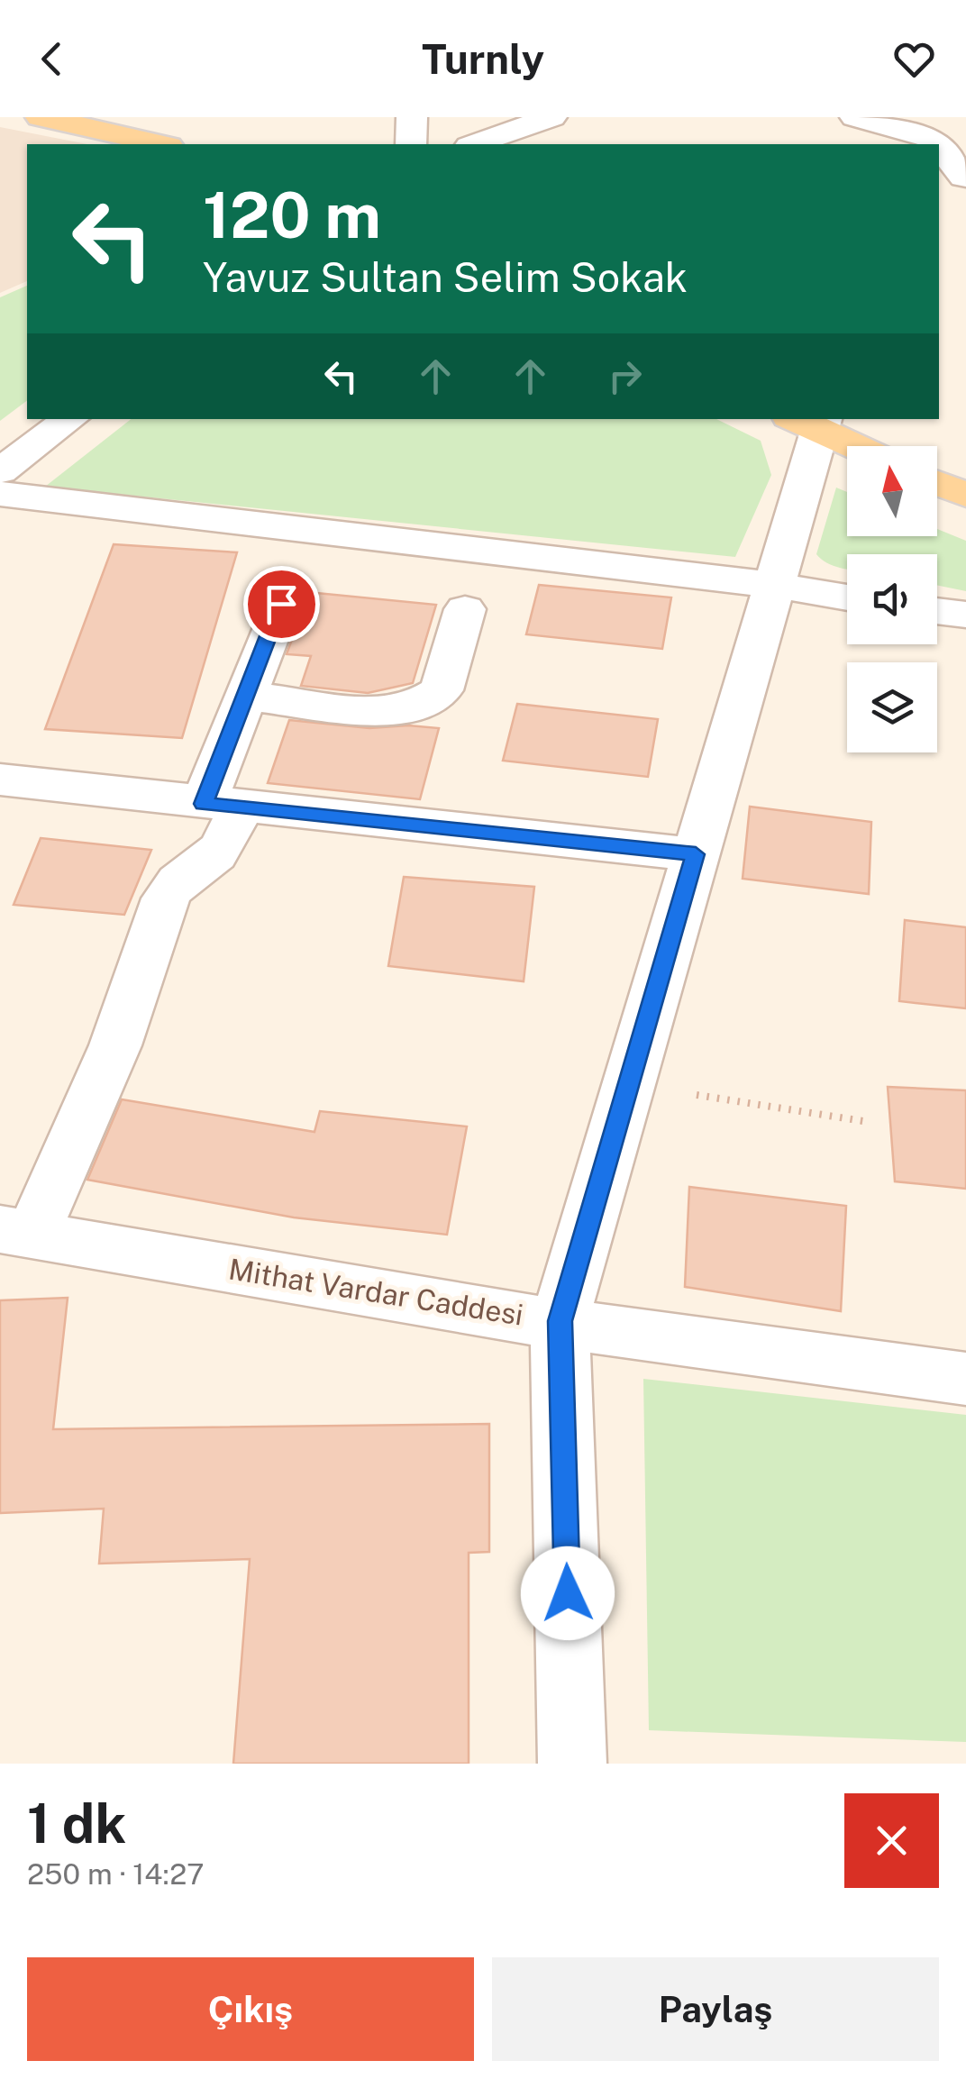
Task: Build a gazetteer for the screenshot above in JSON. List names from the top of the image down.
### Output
{
  "streets": {
    "street": ["Mithat Vardar Caddesi"]
  },
  "north": "top",
  "page": {
    "header": "Turnly",
    "turn": ["120 m", "Yavuz Sultan Selim Sokak"],
    "heading": ["1 dk", "250 m · 14:27"],
    "buttons": ["Çıkış", "Paylaş"]
  }
}
